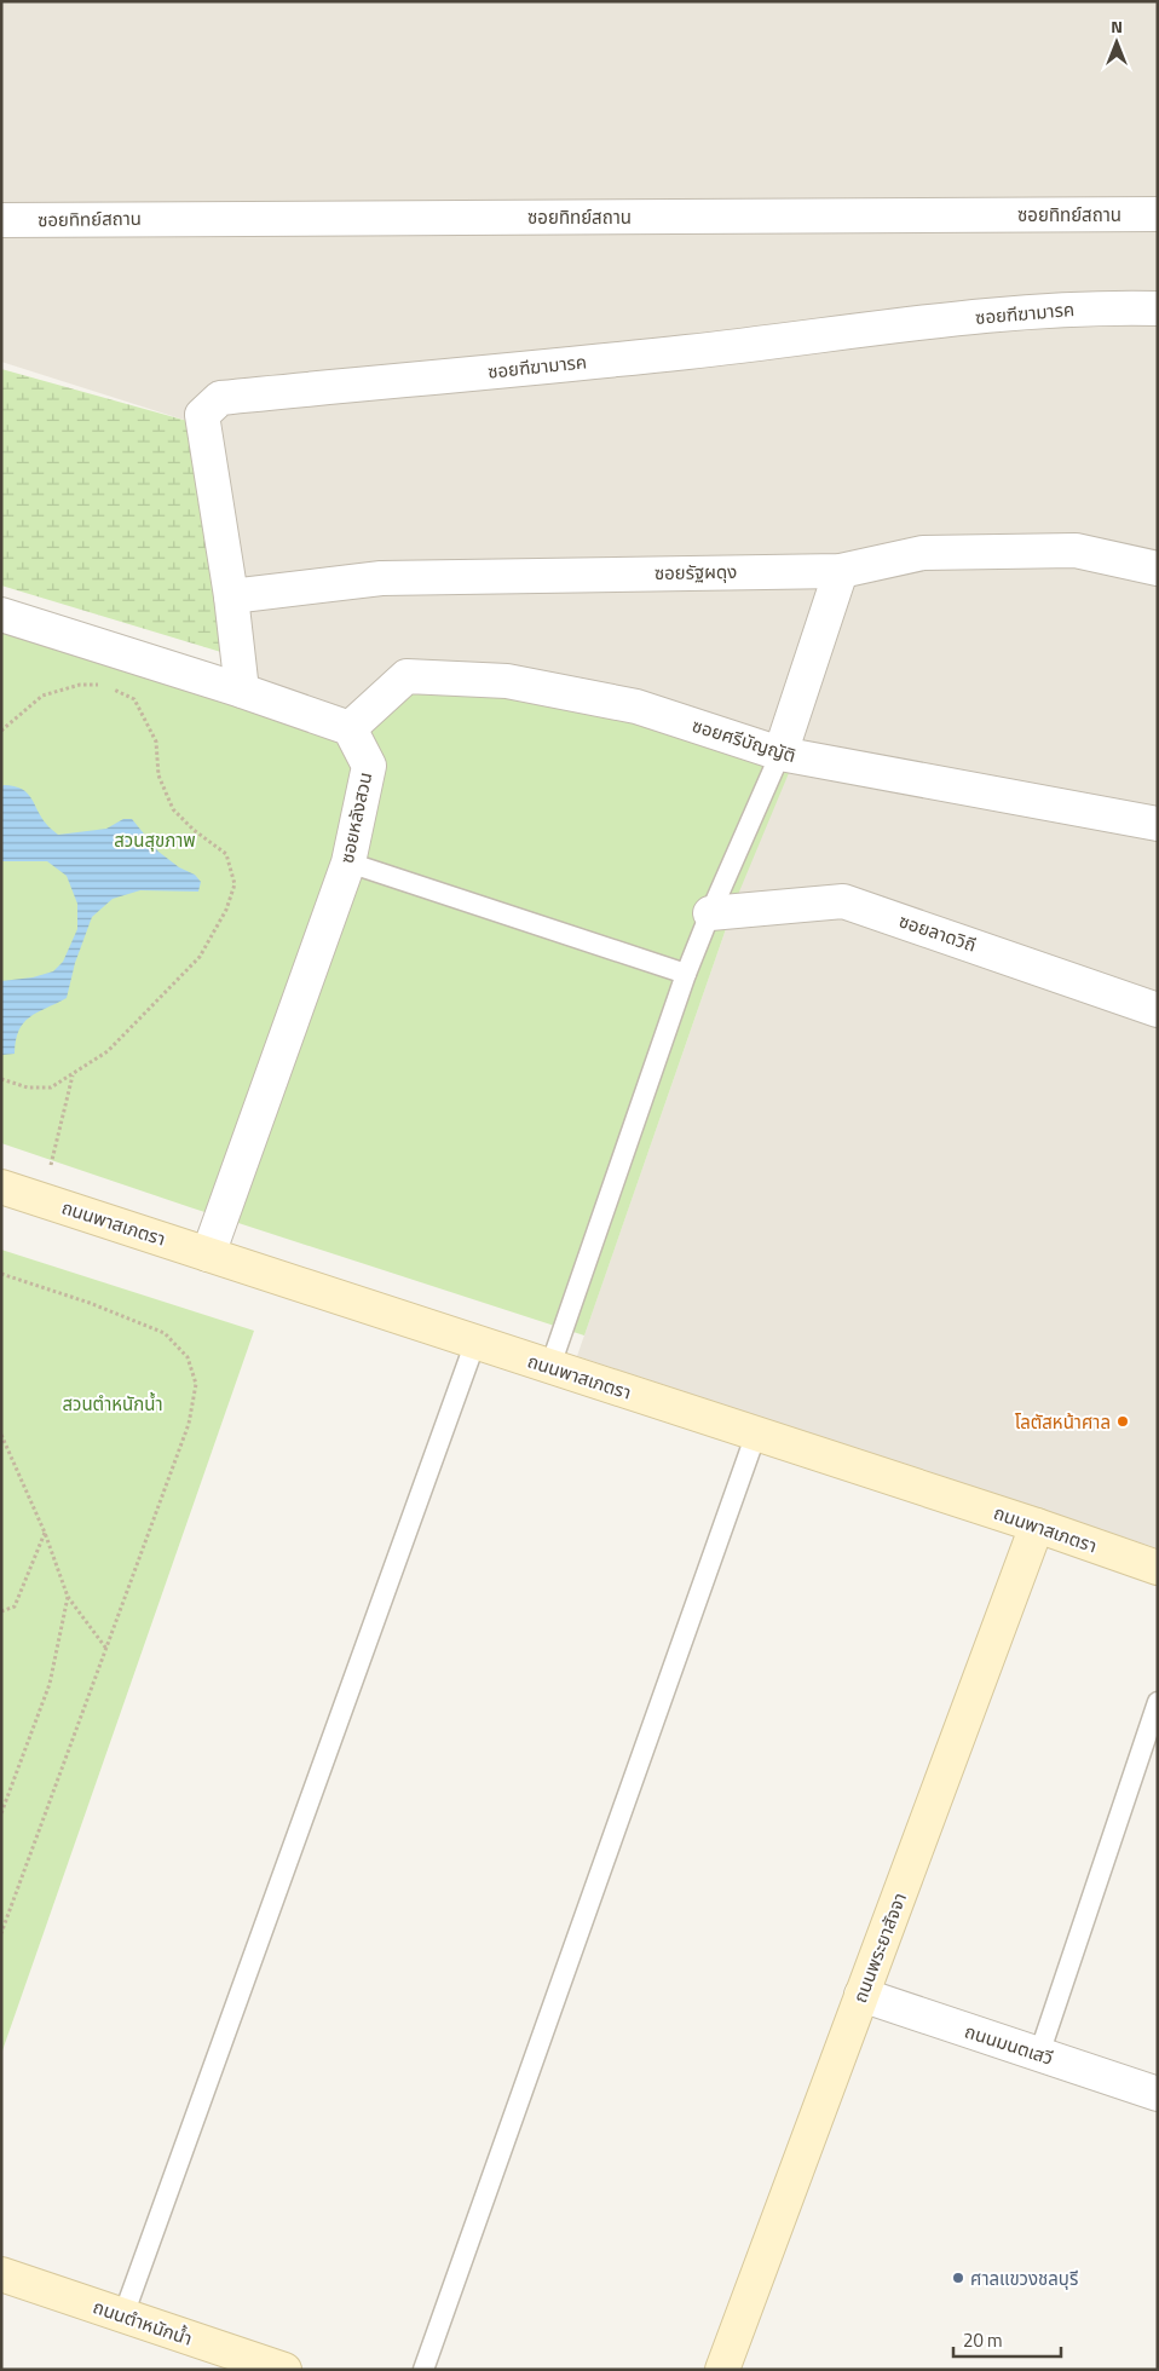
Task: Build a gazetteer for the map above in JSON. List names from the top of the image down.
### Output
{
  "streets": {
    "street": [
      "ซอยทิทย์สถาน",
      "ซอยฑีฆามารค",
      "ซอยรัฐผดุง",
      "ซอยศรีบัญญัติ",
      "ซอยหลังสวน",
      "ซอยลาดวิถี",
      "ถนนพาสเภตรา",
      "ถนนพระยาสัจจา",
      "ถนนมนตเสวี",
      "ถนนตำหนักน้ำ"
    ]
  },
  "crossings": [
    ["ซอยฑีฆามารค", "ซอยรัฐผดุง"],
    ["ซอยศรีบัญญัติ", "ซอยหลังสวน"],
    ["ซอยหลังสวน", "ถนนพาสเภตรา"],
    ["ถนนพาสเภตรา", "ถนนพระยาสัจจา"],
    ["ถนนพระยาสัจจา", "ถนนมนตเสวี"]
  ],
  "parks": ["สวนสุขภาพ", "สวนตำหนักน้ำ"],
  "places": ["โลตัสหน้าศาล", "ศาลแขวงชลบุรี"],
  "scale_bar": "20 m",
  "north": "top"
}
